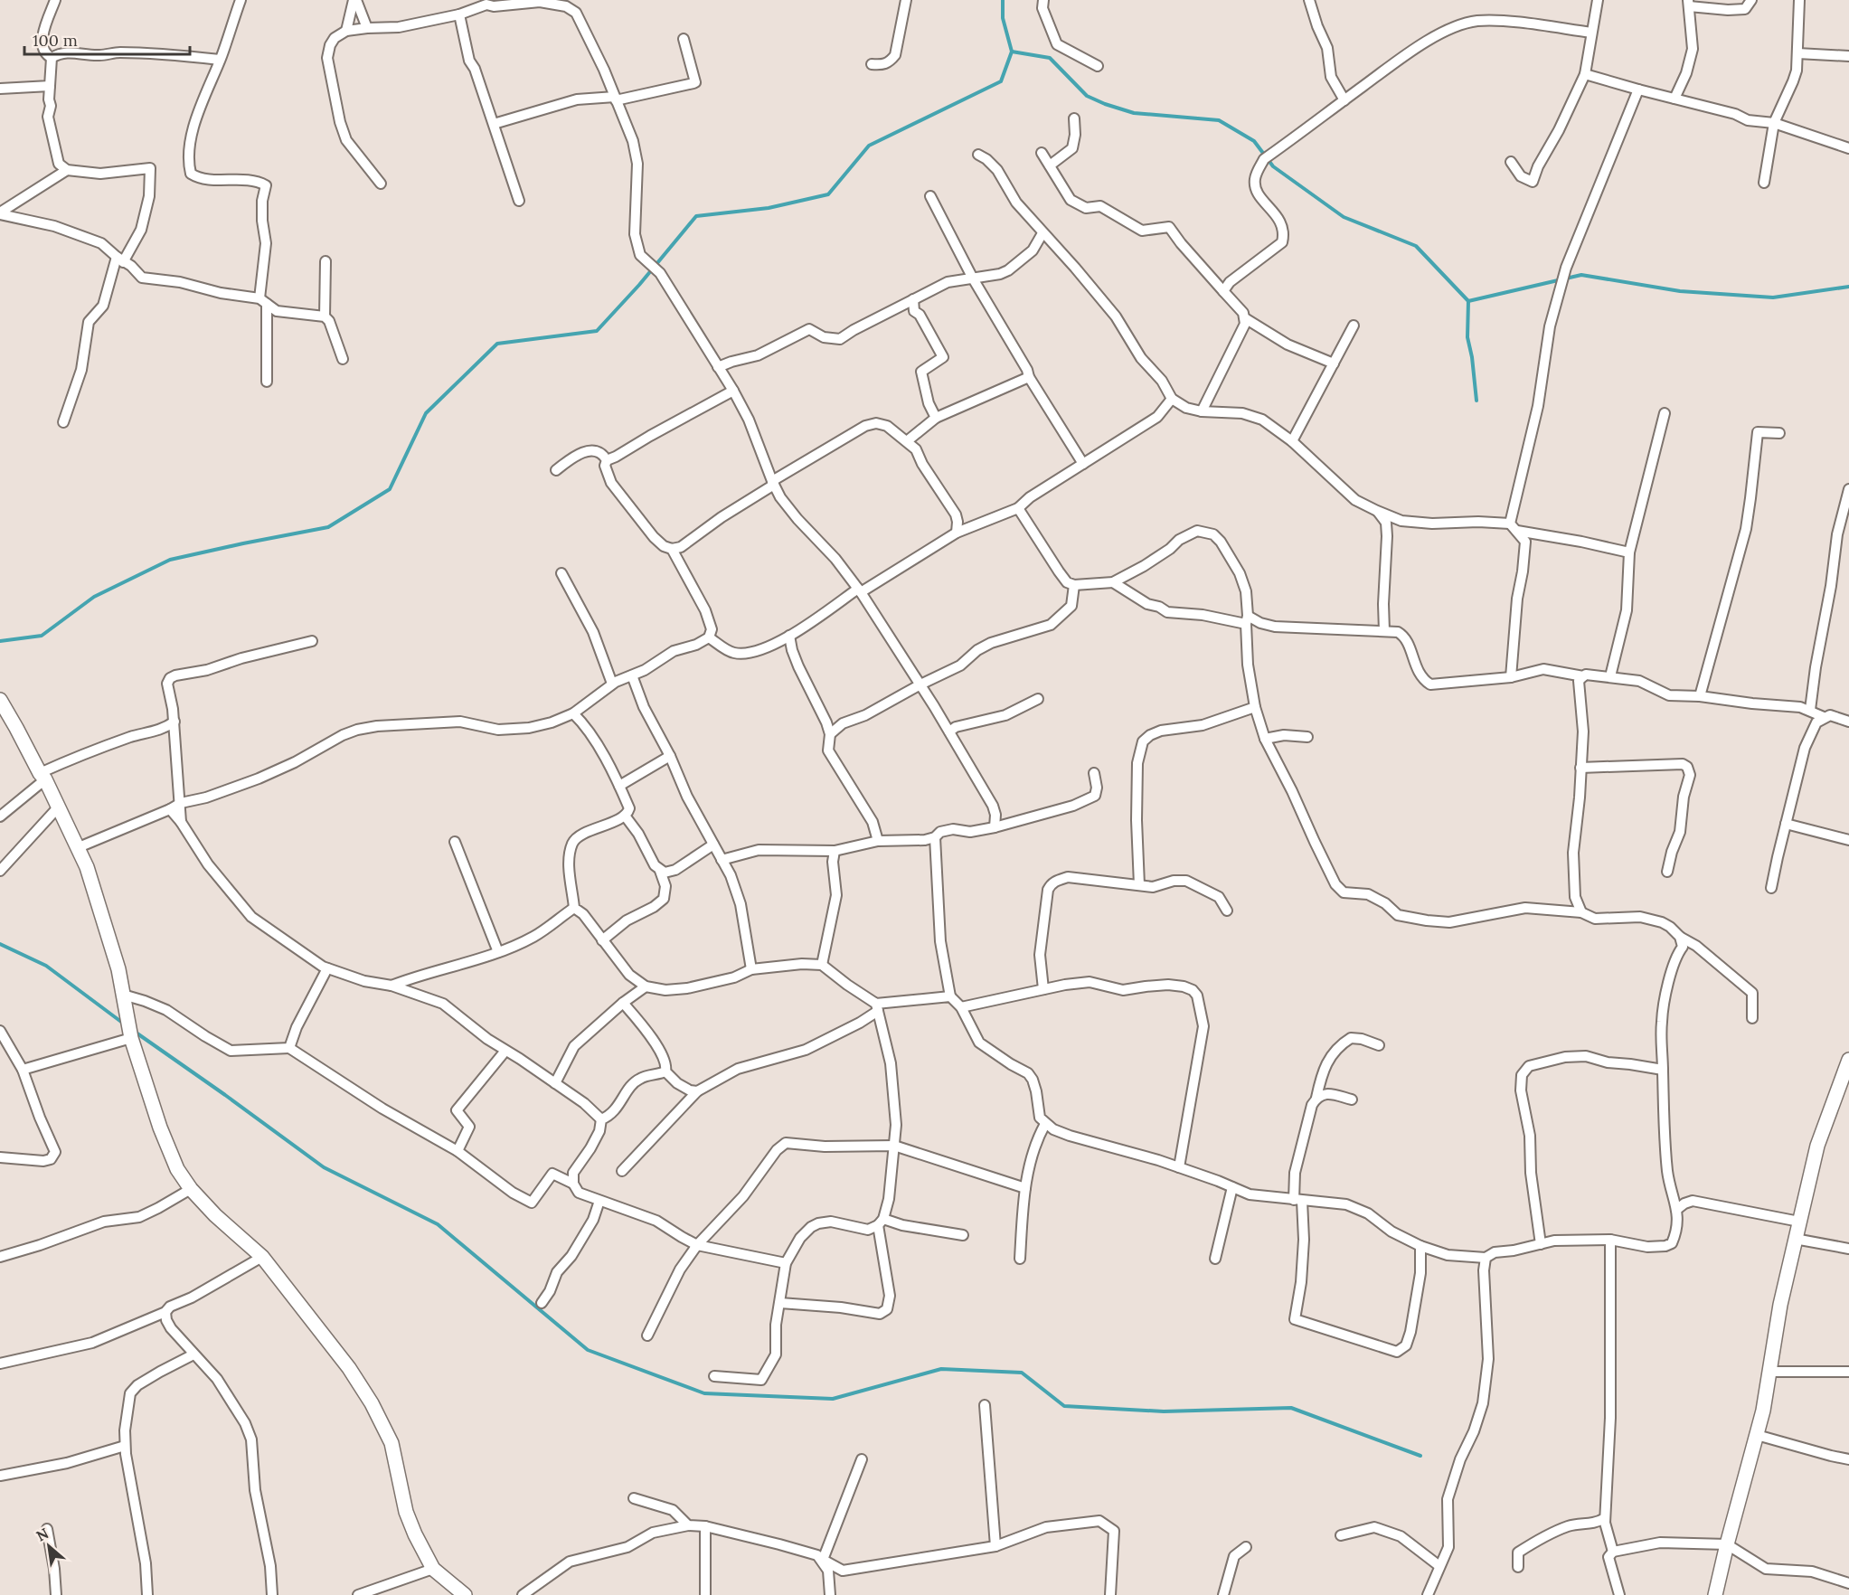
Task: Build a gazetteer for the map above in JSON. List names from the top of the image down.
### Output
{
  "scale_bar": "100 m",
  "north": "top left"
}
